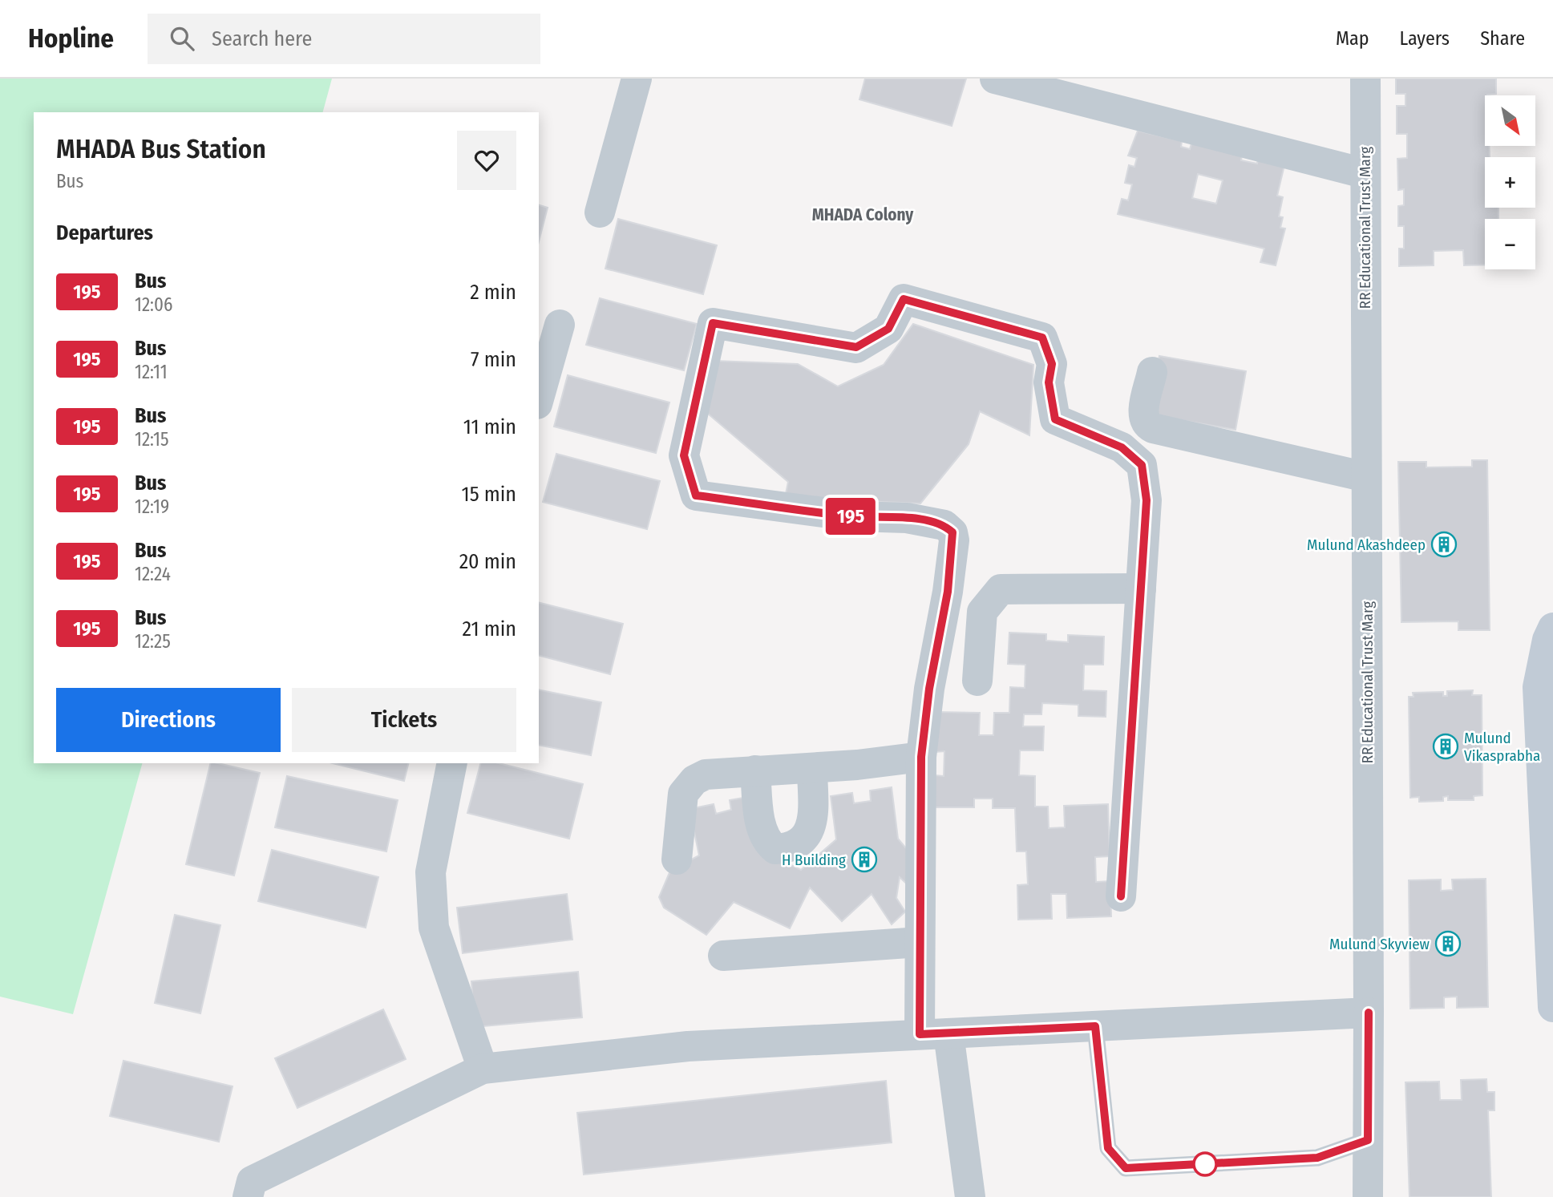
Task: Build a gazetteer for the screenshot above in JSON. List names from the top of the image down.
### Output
{
  "streets": {
    "street": ["RR Educational Trust Marg"]
  },
  "districts": ["MHADA Colony"],
  "places": {
    "building": [
      "Mulund Akashdeep",
      "Mulund Vikasprabha",
      "H Building",
      "Mulund Skyview"
    ]
  },
  "lines": ["bus line 195"],
  "north": "bottom right",
  "page": {
    "header": "Hopline",
    "search": "Search here",
    "nav": ["Map", "Layers", "Share"],
    "on_map": "195",
    "map_buttons": ["+", "−"],
    "heading": [
      ["MHADA Bus Station", "Bus"],
      "Departures"
    ],
    "list": [
      {
        "mark": "195",
        "name": "Bus",
        "note": "12:06",
        "value": "2 min"
      },
      {
        "mark": "195",
        "name": "Bus",
        "note": "12:11",
        "value": "7 min"
      },
      {
        "mark": "195",
        "name": "Bus",
        "note": "12:15",
        "value": "11 min"
      },
      {
        "mark": "195",
        "name": "Bus",
        "note": "12:19",
        "value": "15 min"
      },
      {
        "mark": "195",
        "name": "Bus",
        "note": "12:24",
        "value": "20 min"
      },
      {
        "mark": "195",
        "name": "Bus",
        "note": "12:25",
        "value": "21 min"
      }
    ],
    "buttons": ["Directions", "Tickets"]
  }
}
